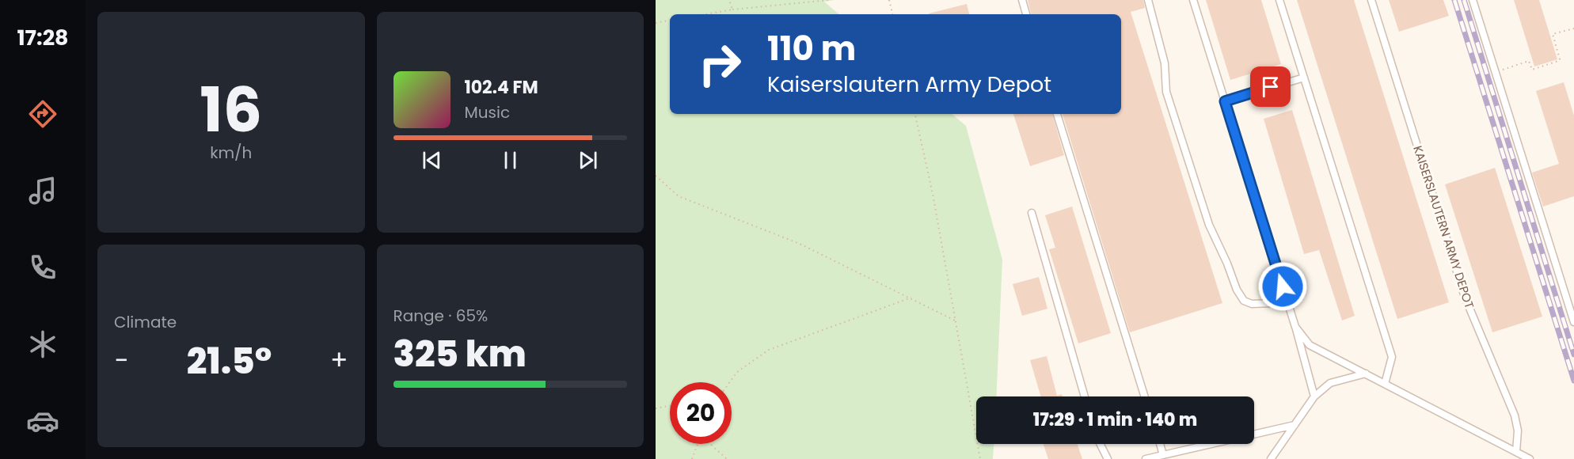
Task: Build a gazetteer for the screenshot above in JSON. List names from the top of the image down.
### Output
{
  "streets": {
    "lane": ["KAISERSLAUTERN ARMY DEPOT"]
  },
  "page": {
    "tabs": "17:28",
    "tile": [
      ["16", "km/h"],
      "Climate",
      ["Range · 65%", "325 km"]
    ],
    "turn": ["110 m", "Kaiserslautern Army Depot"],
    "song": ["102.4 FM", "Music"],
    "heat": ["−", "21.5°", "+"],
    "limit": "20",
    "trip": "17:29 · 1 min · 140 m"
  }
}
